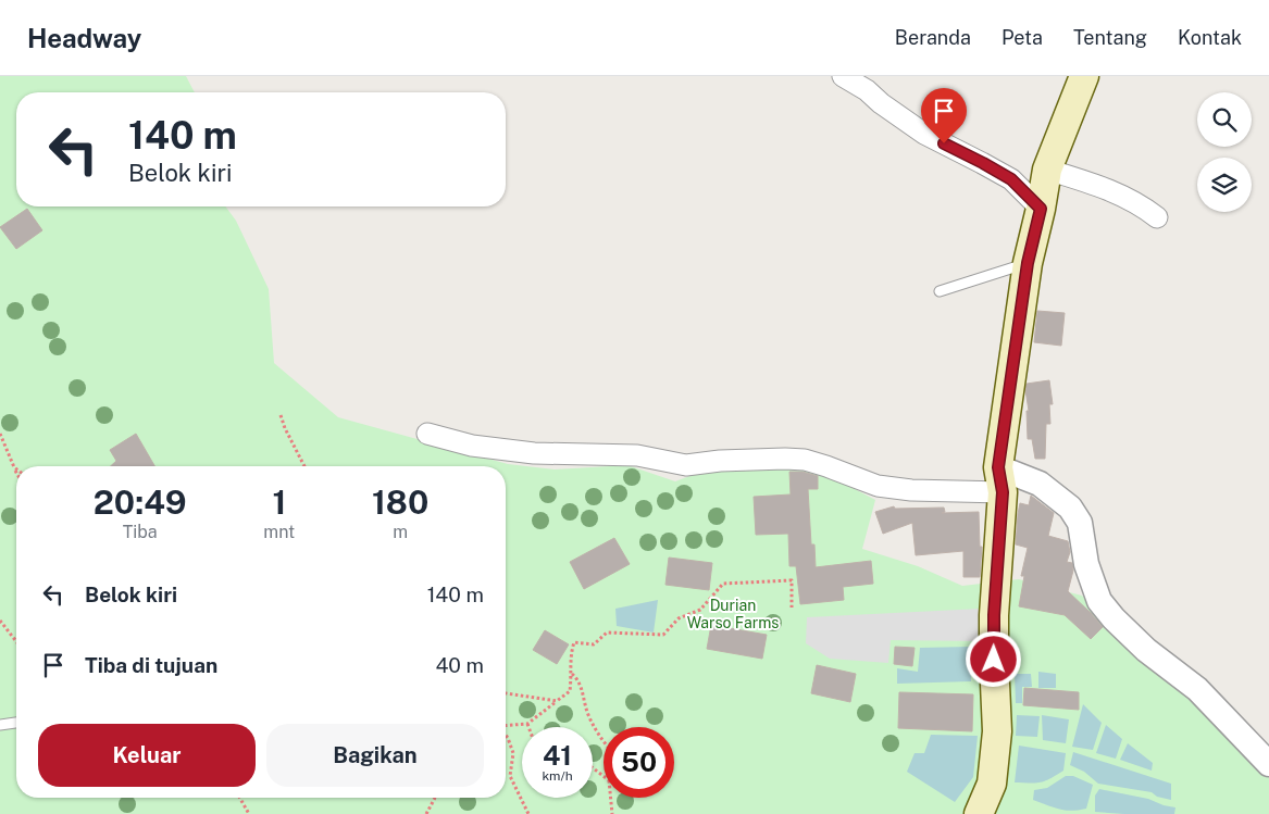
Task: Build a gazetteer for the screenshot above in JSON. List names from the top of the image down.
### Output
{
  "parks": ["Durian Warso Farms"],
  "page": {
    "header": "Headway",
    "nav": [
      "Beranda",
      "Peta",
      "Tentang",
      "Kontak"
    ],
    "turn": ["140 m", "Belok kiri"],
    "eta": [
      "20:49",
      "Tiba",
      "1",
      "mnt",
      "180",
      "m"
    ],
    "list": [
      {
        "name": "Belok kiri",
        "value": "140 m"
      },
      {
        "name": "Tiba di tujuan",
        "value": "40 m"
      }
    ],
    "buttons": ["Keluar", "Bagikan"],
    "speed": "41 km/h",
    "limit": "50"
  }
}
